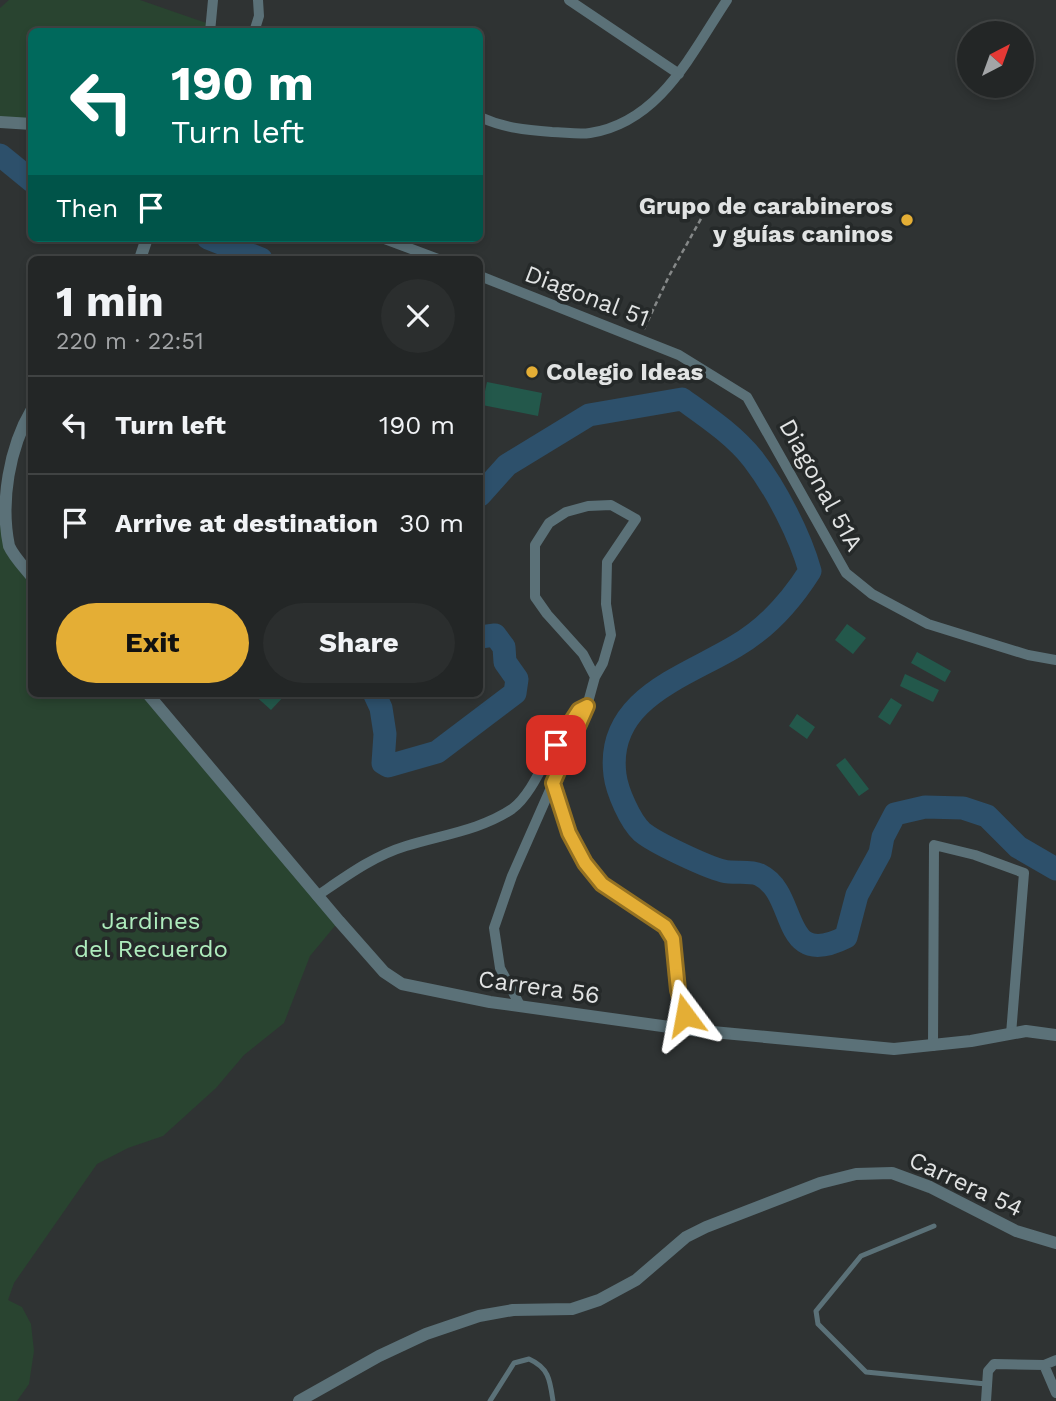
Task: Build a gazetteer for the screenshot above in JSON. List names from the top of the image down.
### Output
{
  "streets": {
    "street": [
      "Diagonal 51",
      "Diagonal 51A",
      "Carrera 56",
      "Carrera 54"
    ]
  },
  "crossings": [
    ["Diagonal 51", "Diagonal 51A"]
  ],
  "parks": ["Jardines del Recuerdo"],
  "places": ["Grupo de carabineros y guías caninos", "Colegio Ideas"],
  "north": "top right",
  "page": {
    "turn": ["190 m", "Turn left"],
    "then": "Then",
    "heading": ["1 min", "220 m · 22:51"],
    "list": [
      {
        "name": "Turn left",
        "value": "190 m"
      },
      {
        "name": "Arrive at destination",
        "value": "30 m"
      }
    ],
    "buttons": ["Exit", "Share"]
  }
}
